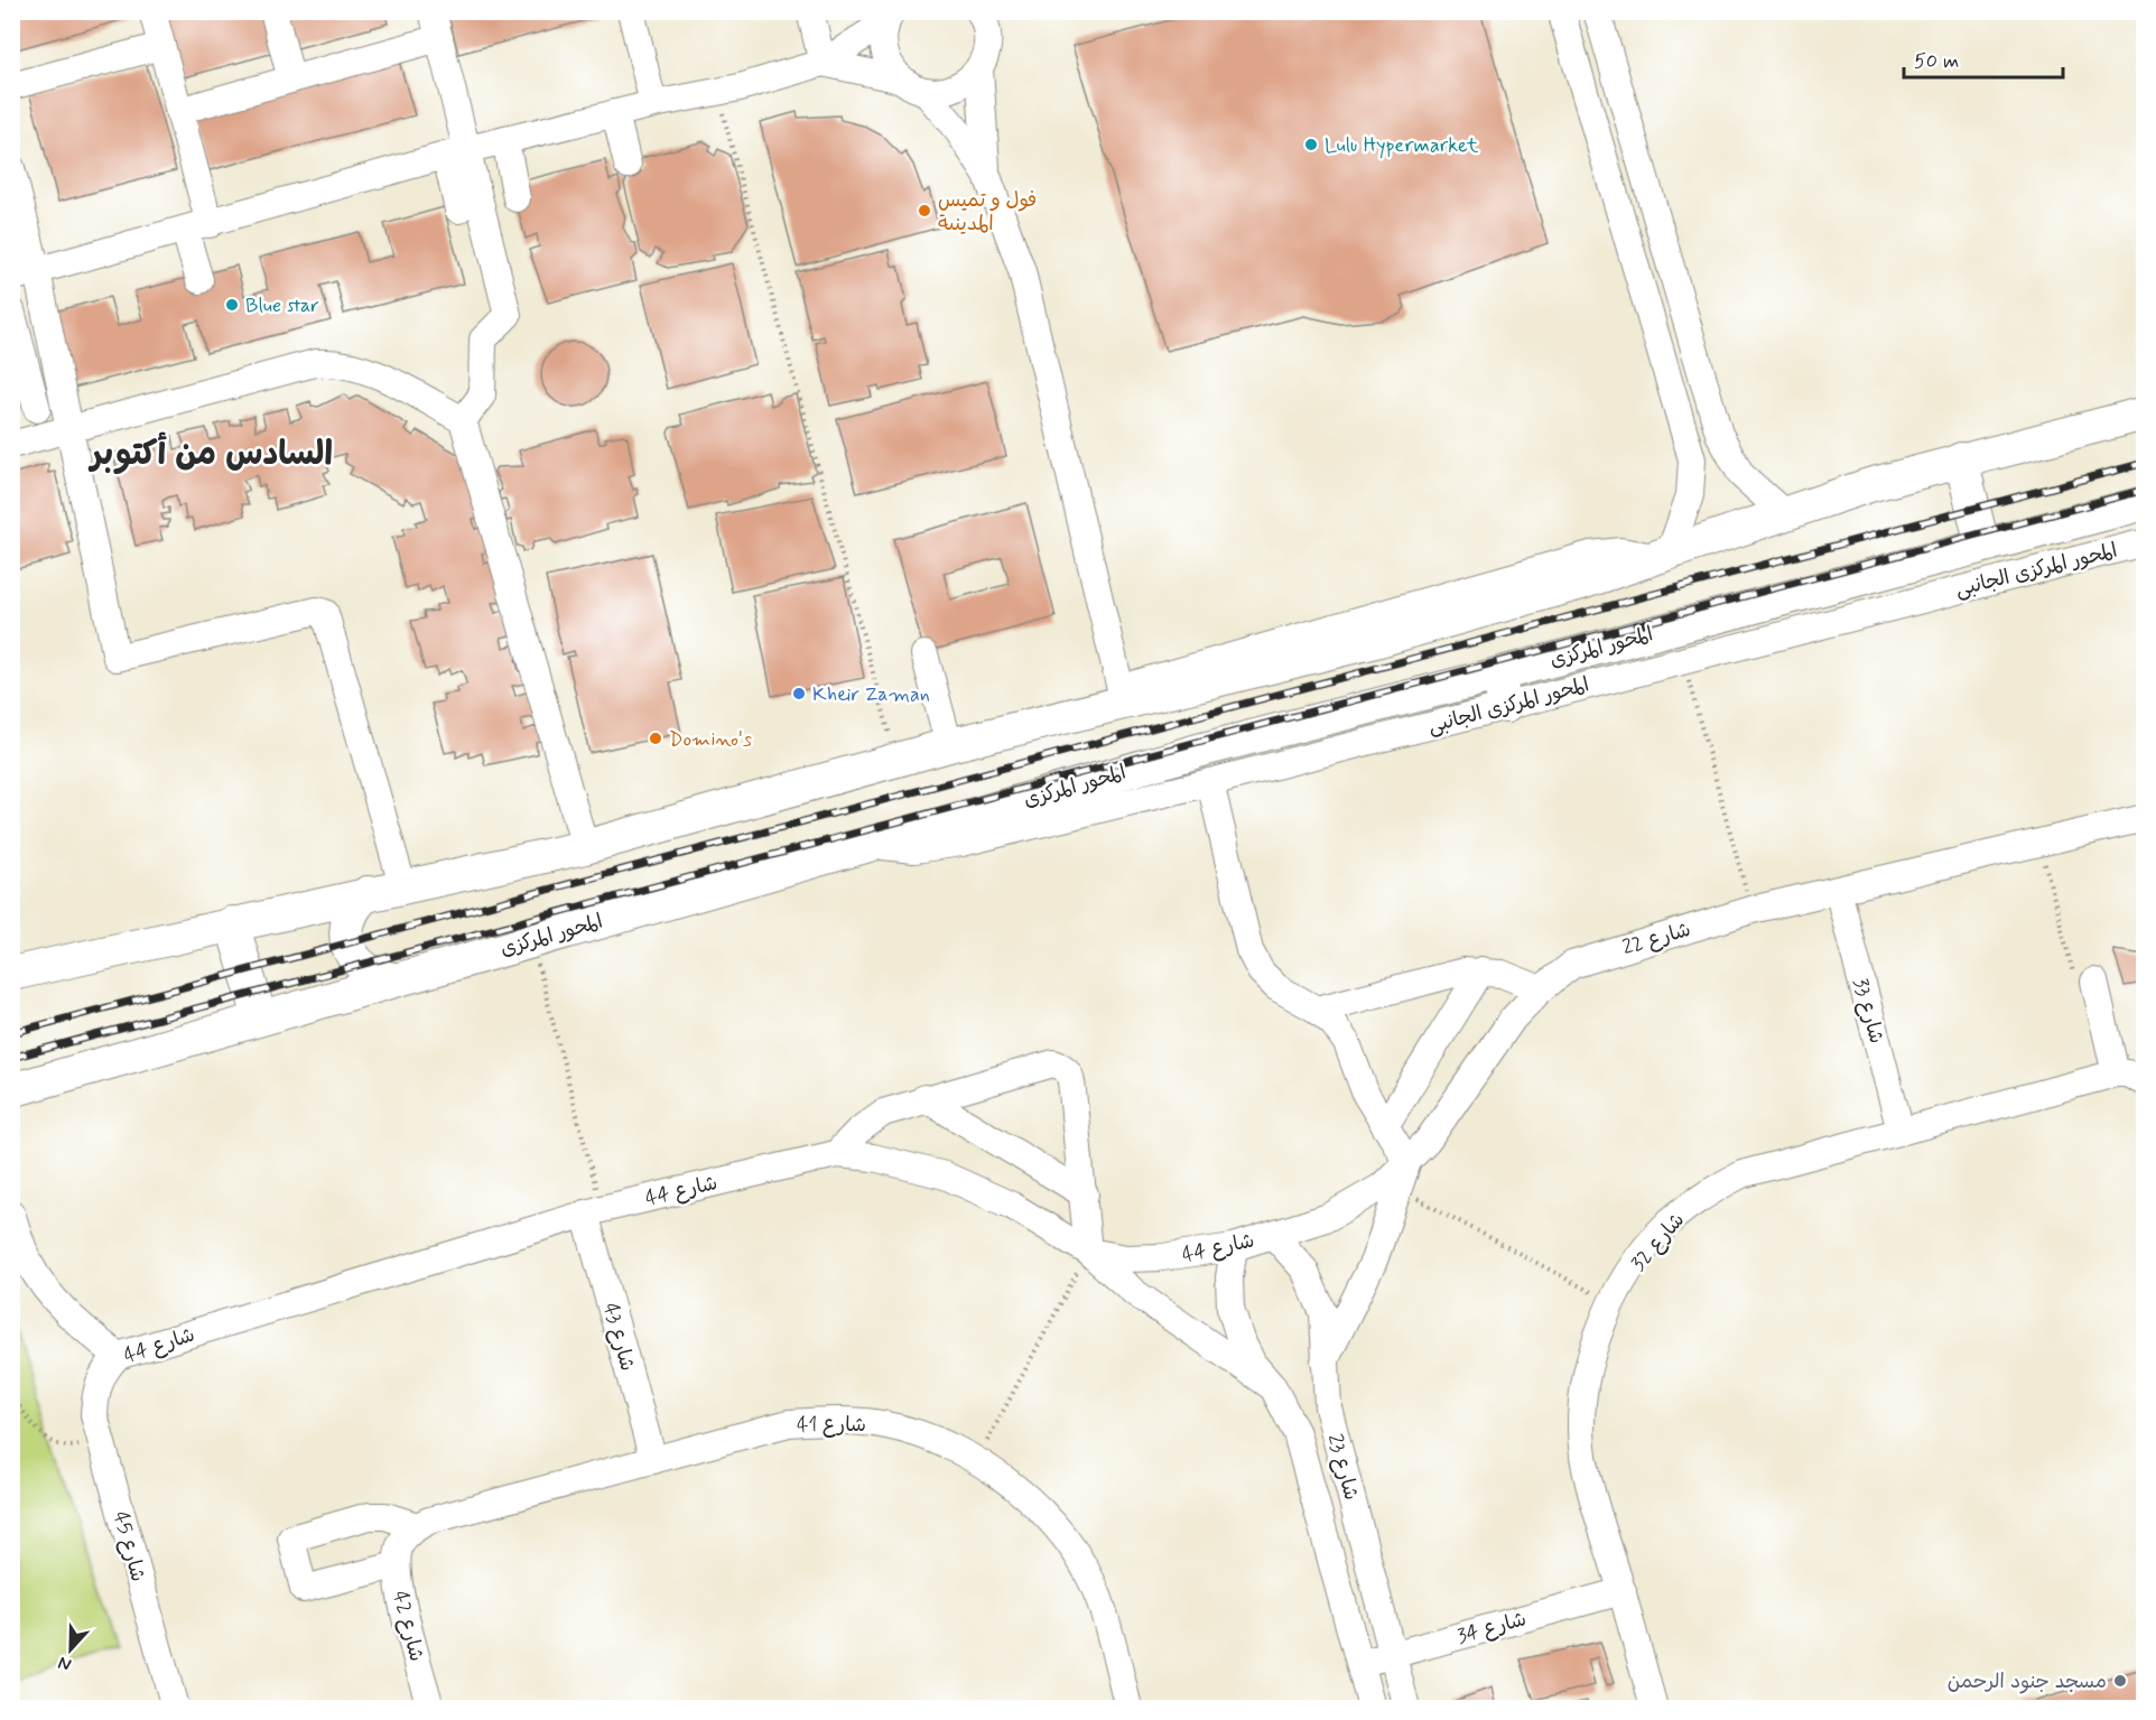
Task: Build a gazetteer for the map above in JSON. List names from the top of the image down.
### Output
{
  "streets": {
    "main road": ["المحور المركزى"],
    "street": [
      "المحور المركزى الجانبى",
      "شارع 22",
      "شارع 33",
      "شارع 44",
      "شارع 32",
      "شارع 43",
      "شارع 41",
      "شارع 23",
      "شارع 45",
      "شارع 42",
      "شارع 34"
    ]
  },
  "crossings": [
    ["المحور المركزى الجانبى", "المحور المركزى"],
    ["شارع 22", "شارع 33"],
    ["شارع 22", "شارع 44"],
    ["شارع 22", "شارع 23"],
    ["شارع 33", "شارع 32"],
    ["شارع 44", "شارع 43"],
    ["شارع 44", "شارع 23"],
    ["شارع 44", "شارع 45"],
    ["شارع 32", "شارع 34"],
    ["شارع 43", "شارع 41"],
    ["شارع 41", "شارع 42"],
    ["شارع 23", "شارع 34"]
  ],
  "districts": ["السادس من أكتوبر"],
  "places": [
    "Lulu Hypermarket",
    "فول و تميس المدينىة",
    "Blue star",
    "Kheir Zaman",
    "Domino's",
    "مسجد جنود الرحمن"
  ],
  "scale_bar": "50 m",
  "north": "bottom"
}
